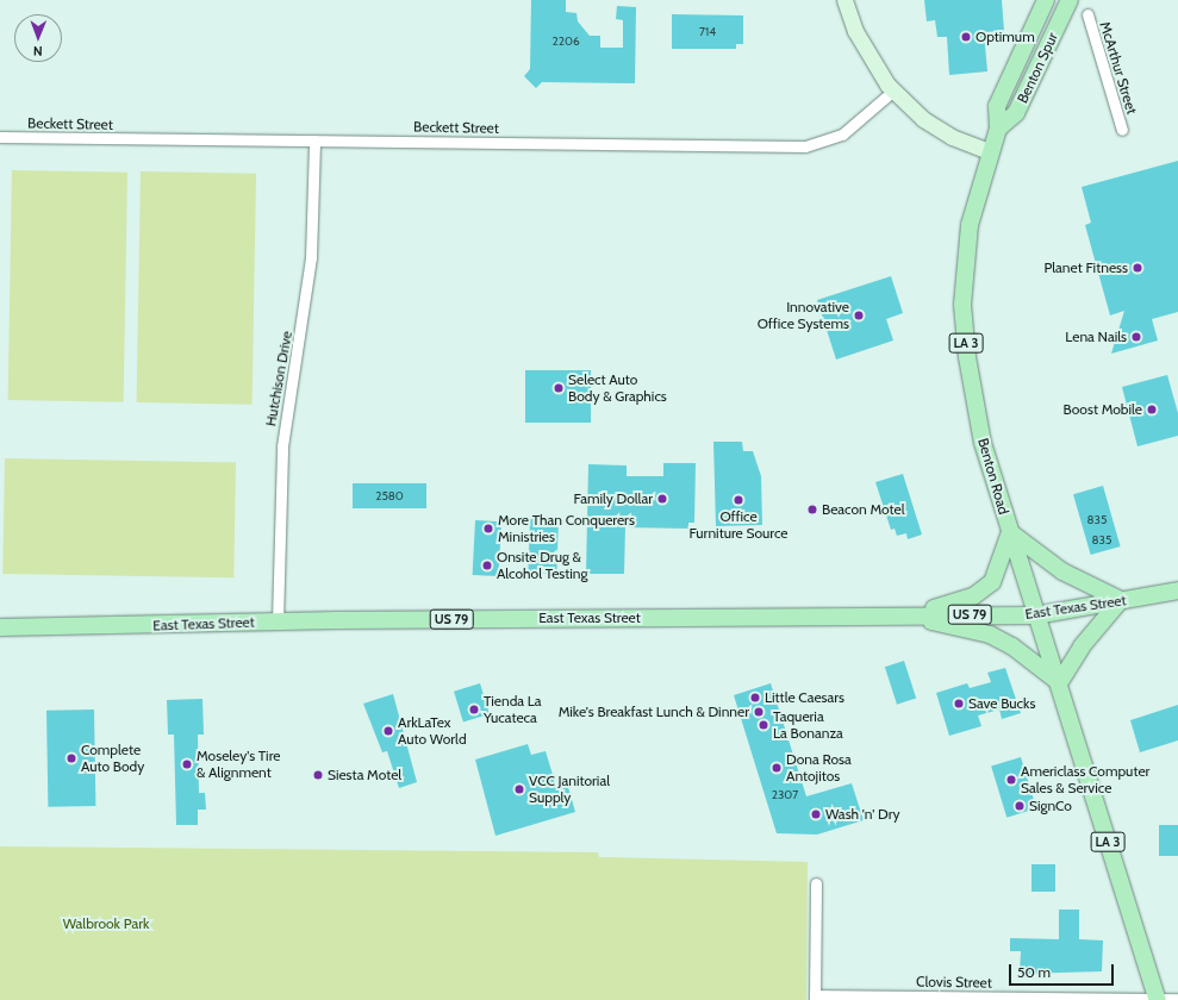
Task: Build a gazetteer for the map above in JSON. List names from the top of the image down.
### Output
{
  "streets": {
    "main road": [
      "Benton Spur",
      "LA 3",
      "Benton Road",
      "East Texas Street",
      "US 79"
    ],
    "street": [
      "McArthur Street",
      "Beckett Street",
      "Hutchison Drive",
      "Clovis Street"
    ]
  },
  "crossings": [
    ["Benton Spur", "Benton Road"],
    ["Beckett Street", "Hutchison Drive"],
    ["Hutchison Drive", "East Texas Street"],
    ["Benton Road", "East Texas Street"],
    ["Benton Road", "Clovis Street"]
  ],
  "parks": ["Walbrook Park"],
  "places": [
    "Optimum",
    "Planet Fitness",
    "Innovative Office Systems",
    "Lena Nails",
    "Select Auto Body & Graphics",
    "Boost Mobile",
    "Family Dollar",
    "Office Furniture Source",
    "Beacon Motel",
    "More Than Conquerers Ministries",
    "Onsite Drug & Alcohol Testing",
    "Little Caesars",
    "Save Bucks",
    "Tienda La Yucateca",
    "Mike's Breakfast Lunch & Dinner",
    "Taqueria La Bonanza",
    "ArkLaTex Auto World",
    "Complete Auto Body",
    "Moseley's Tire & Alignment",
    "Dona Rosa Antojitos",
    "Siesta Motel",
    "Americlass Computer Sales & Service",
    "VCC Janitorial Supply",
    "SignCo",
    "Wash 'n' Dry"
  ],
  "house_numbers": [
    "714",
    "2206",
    "2580",
    "835",
    "835",
    "2307"
  ],
  "scale_bar": "50 m",
  "north": "bottom"
}
